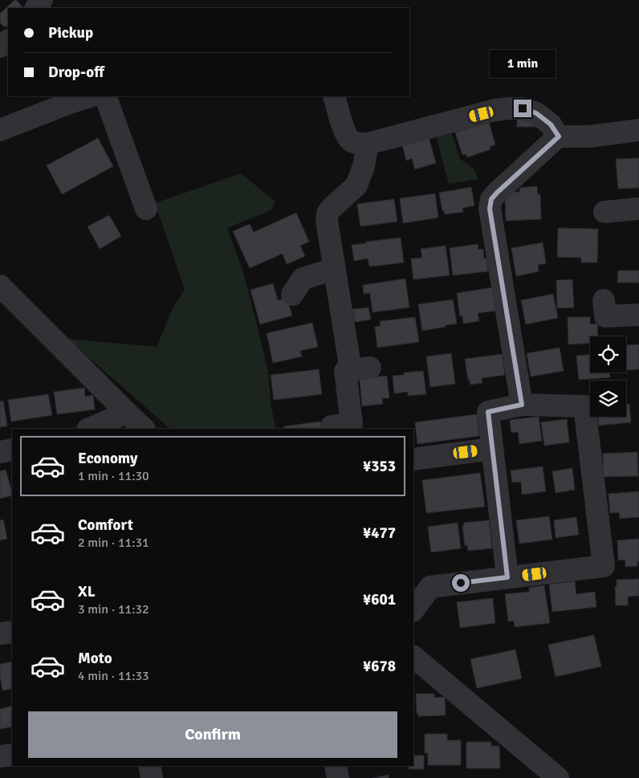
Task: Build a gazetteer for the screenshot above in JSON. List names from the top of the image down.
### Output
{
  "page": {
    "banner": ["Pickup", "Drop-off"],
    "bubble": "1 min",
    "list": [
      {
        "name": "Economy",
        "note": "1 min · 11:30",
        "value": "¥353"
      },
      {
        "name": "Comfort",
        "note": "2 min · 11:31",
        "value": "¥477"
      },
      {
        "name": "XL",
        "note": "3 min · 11:32",
        "value": "¥601"
      },
      {
        "name": "Moto",
        "note": "4 min · 11:33",
        "value": "¥678"
      }
    ],
    "buttons": "Confirm"
  }
}
